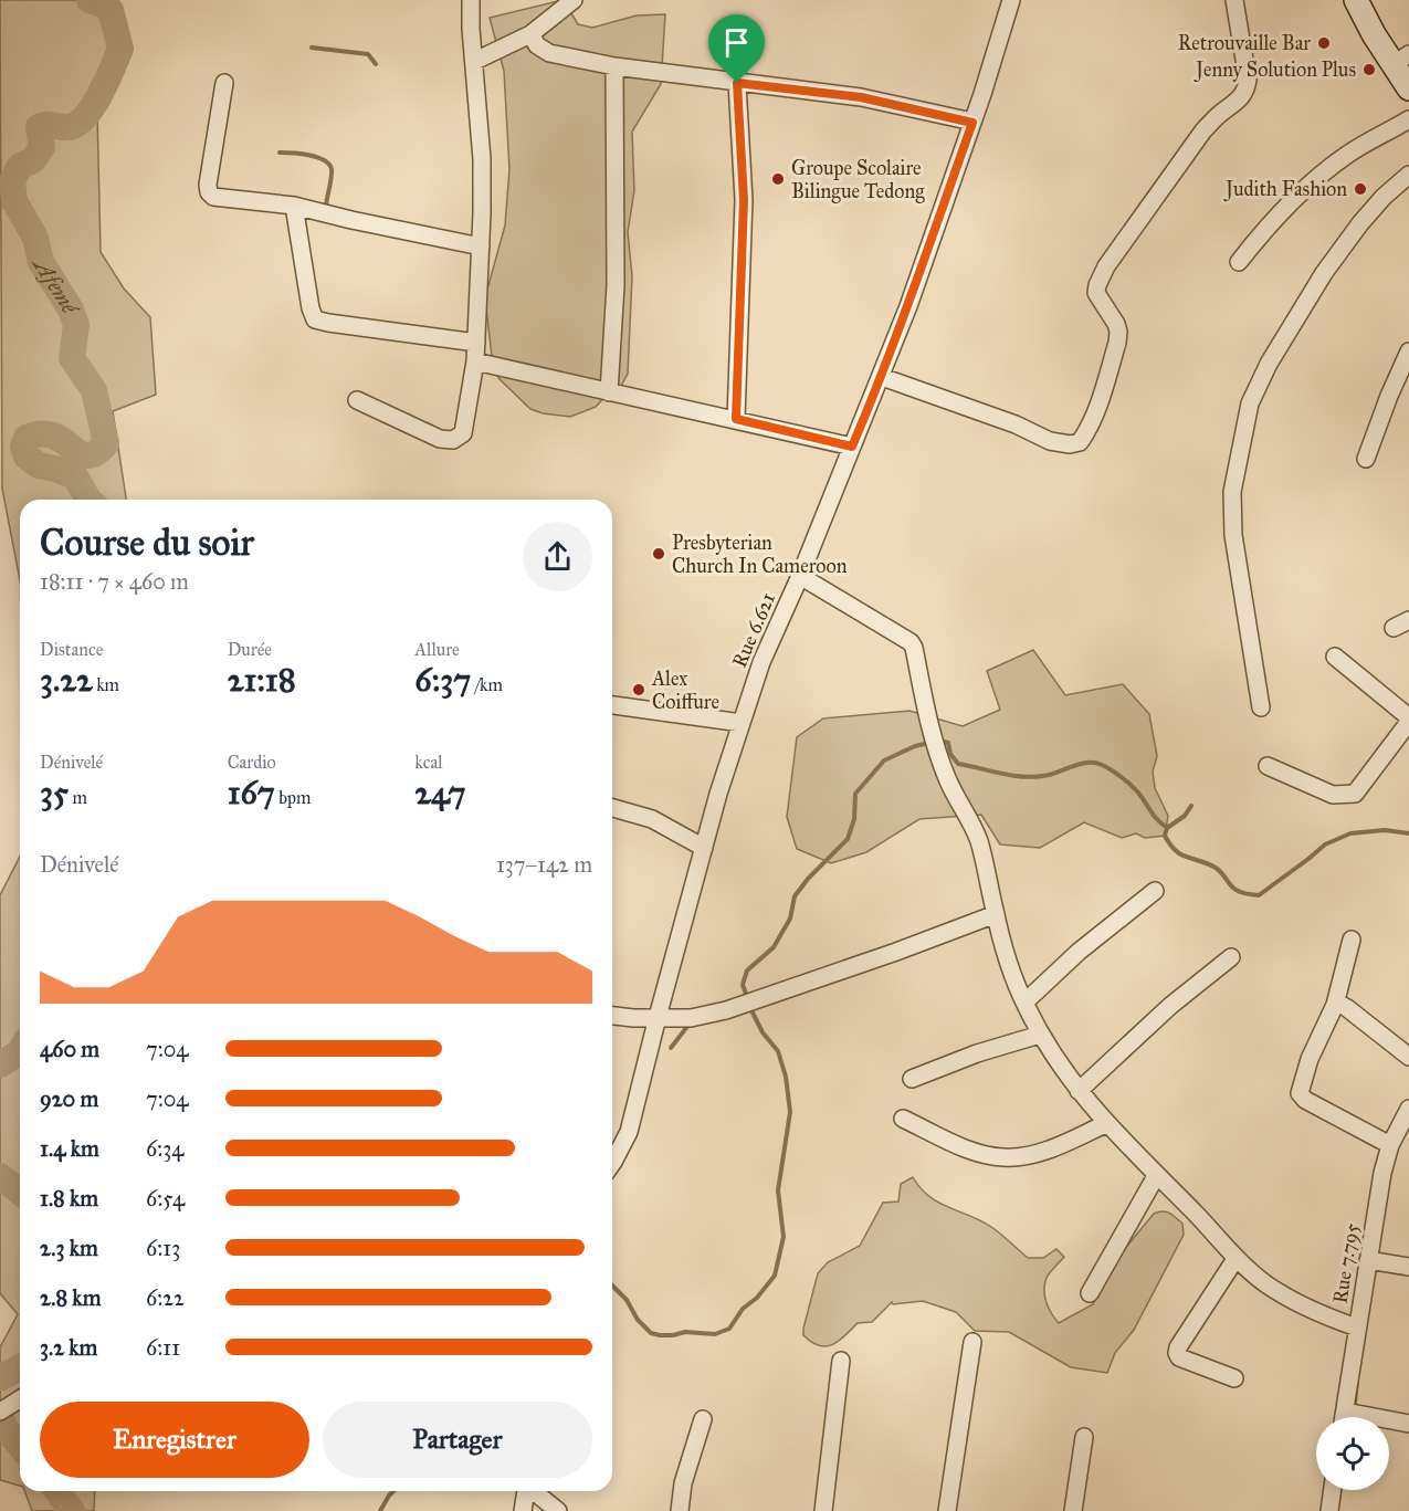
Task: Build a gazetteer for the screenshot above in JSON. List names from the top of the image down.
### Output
{
  "streets": {
    "street": ["Rue 6.621", "Rue 7.795"]
  },
  "water": ["Afemé"],
  "places": [
    "Retrouvaille Bar",
    "Jenny Solution Plus",
    "Groupe Scolaire Bilingue Tedong",
    "Judith Fashion",
    "Presbyterian Church In Cameroon",
    "Alex Coiffure"
  ],
  "page": {
    "heading": ["Course du soir", "18:11 · 7 × 460 m"],
    "stats": [
      ["Distance", "3.22 km"],
      ["Durée", "21:18"],
      ["Allure", "6:37 /km"],
      ["Dénivelé", "35 m"],
      ["Cardio", "167 bpm"],
      ["kcal", "247"]
    ],
    "chart": ["Dénivelé", "137–142 m"],
    "list": [
      {
        "name": "460 m",
        "note": "7:04"
      },
      {
        "name": "920 m",
        "note": "7:04"
      },
      {
        "name": "1.4 km",
        "note": "6:34"
      },
      {
        "name": "1.8 km",
        "note": "6:54"
      },
      {
        "name": "2.3 km",
        "note": "6:13"
      },
      {
        "name": "2.8 km",
        "note": "6:22"
      },
      {
        "name": "3.2 km",
        "note": "6:11"
      }
    ],
    "buttons": ["Enregistrer", "Partager"]
  }
}
